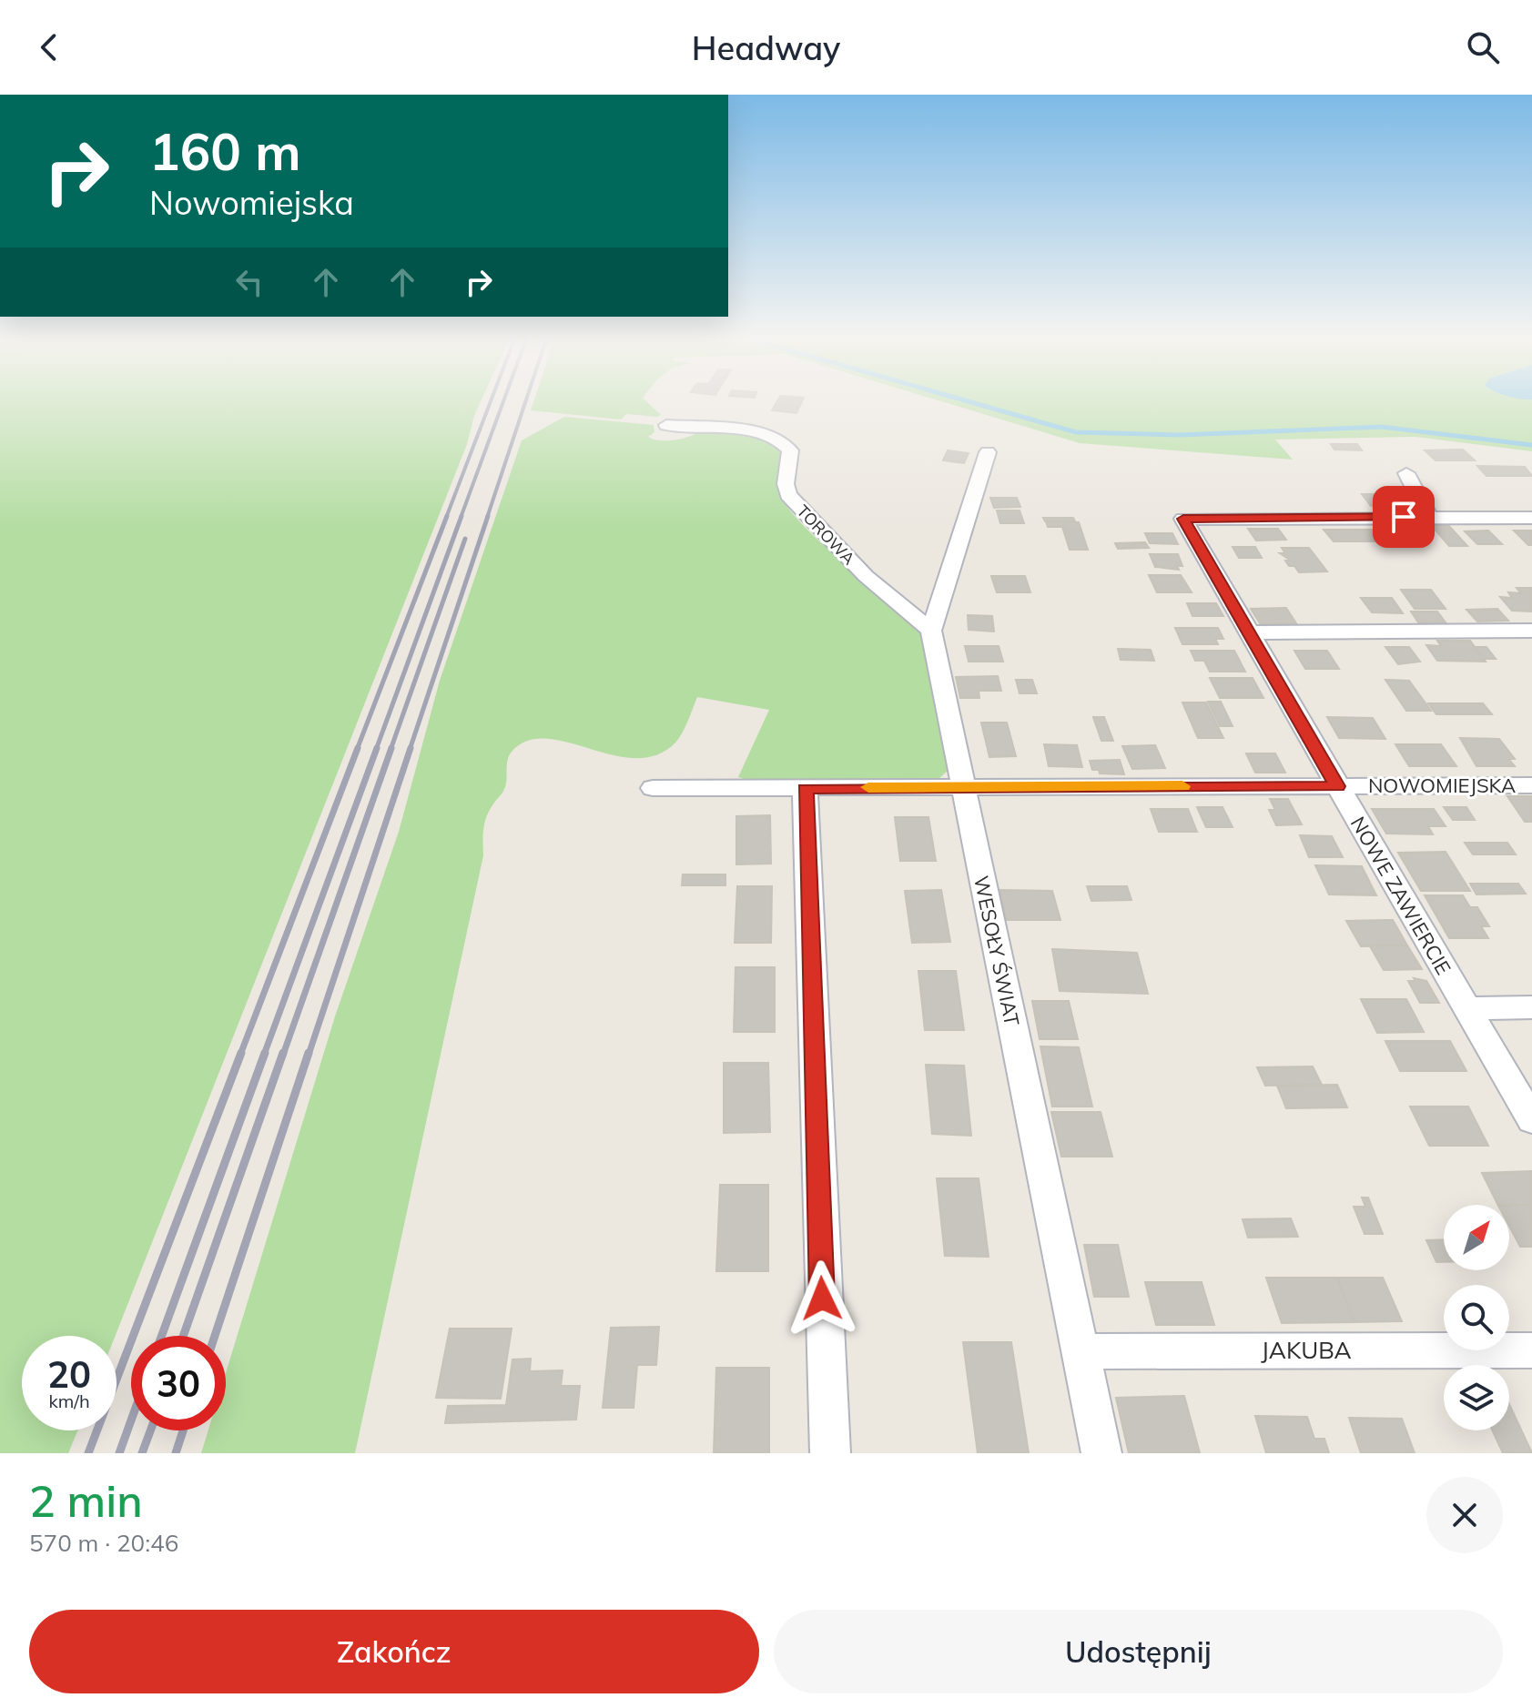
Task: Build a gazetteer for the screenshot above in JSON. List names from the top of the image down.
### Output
{
  "streets": {
    "street": [
      "TOROWA",
      "NOWOMIEJSKA",
      "NOWE ZAWIERCIE",
      "WESOŁY ŚWIAT",
      "JAKUBA"
    ]
  },
  "crossings": [
    ["TOROWA", "WESOŁY ŚWIAT"],
    ["NOWOMIEJSKA", "NOWE ZAWIERCIE"],
    ["NOWOMIEJSKA", "WESOŁY ŚWIAT"],
    ["WESOŁY ŚWIAT", "JAKUBA"]
  ],
  "north": "top right",
  "page": {
    "header": "Headway",
    "turn": ["160 m", "Nowomiejska"],
    "speed": "20 km/h",
    "limit": "30",
    "heading": ["2 min", "570 m · 20:46"],
    "buttons": ["Zakończ", "Udostępnij"]
  }
}
